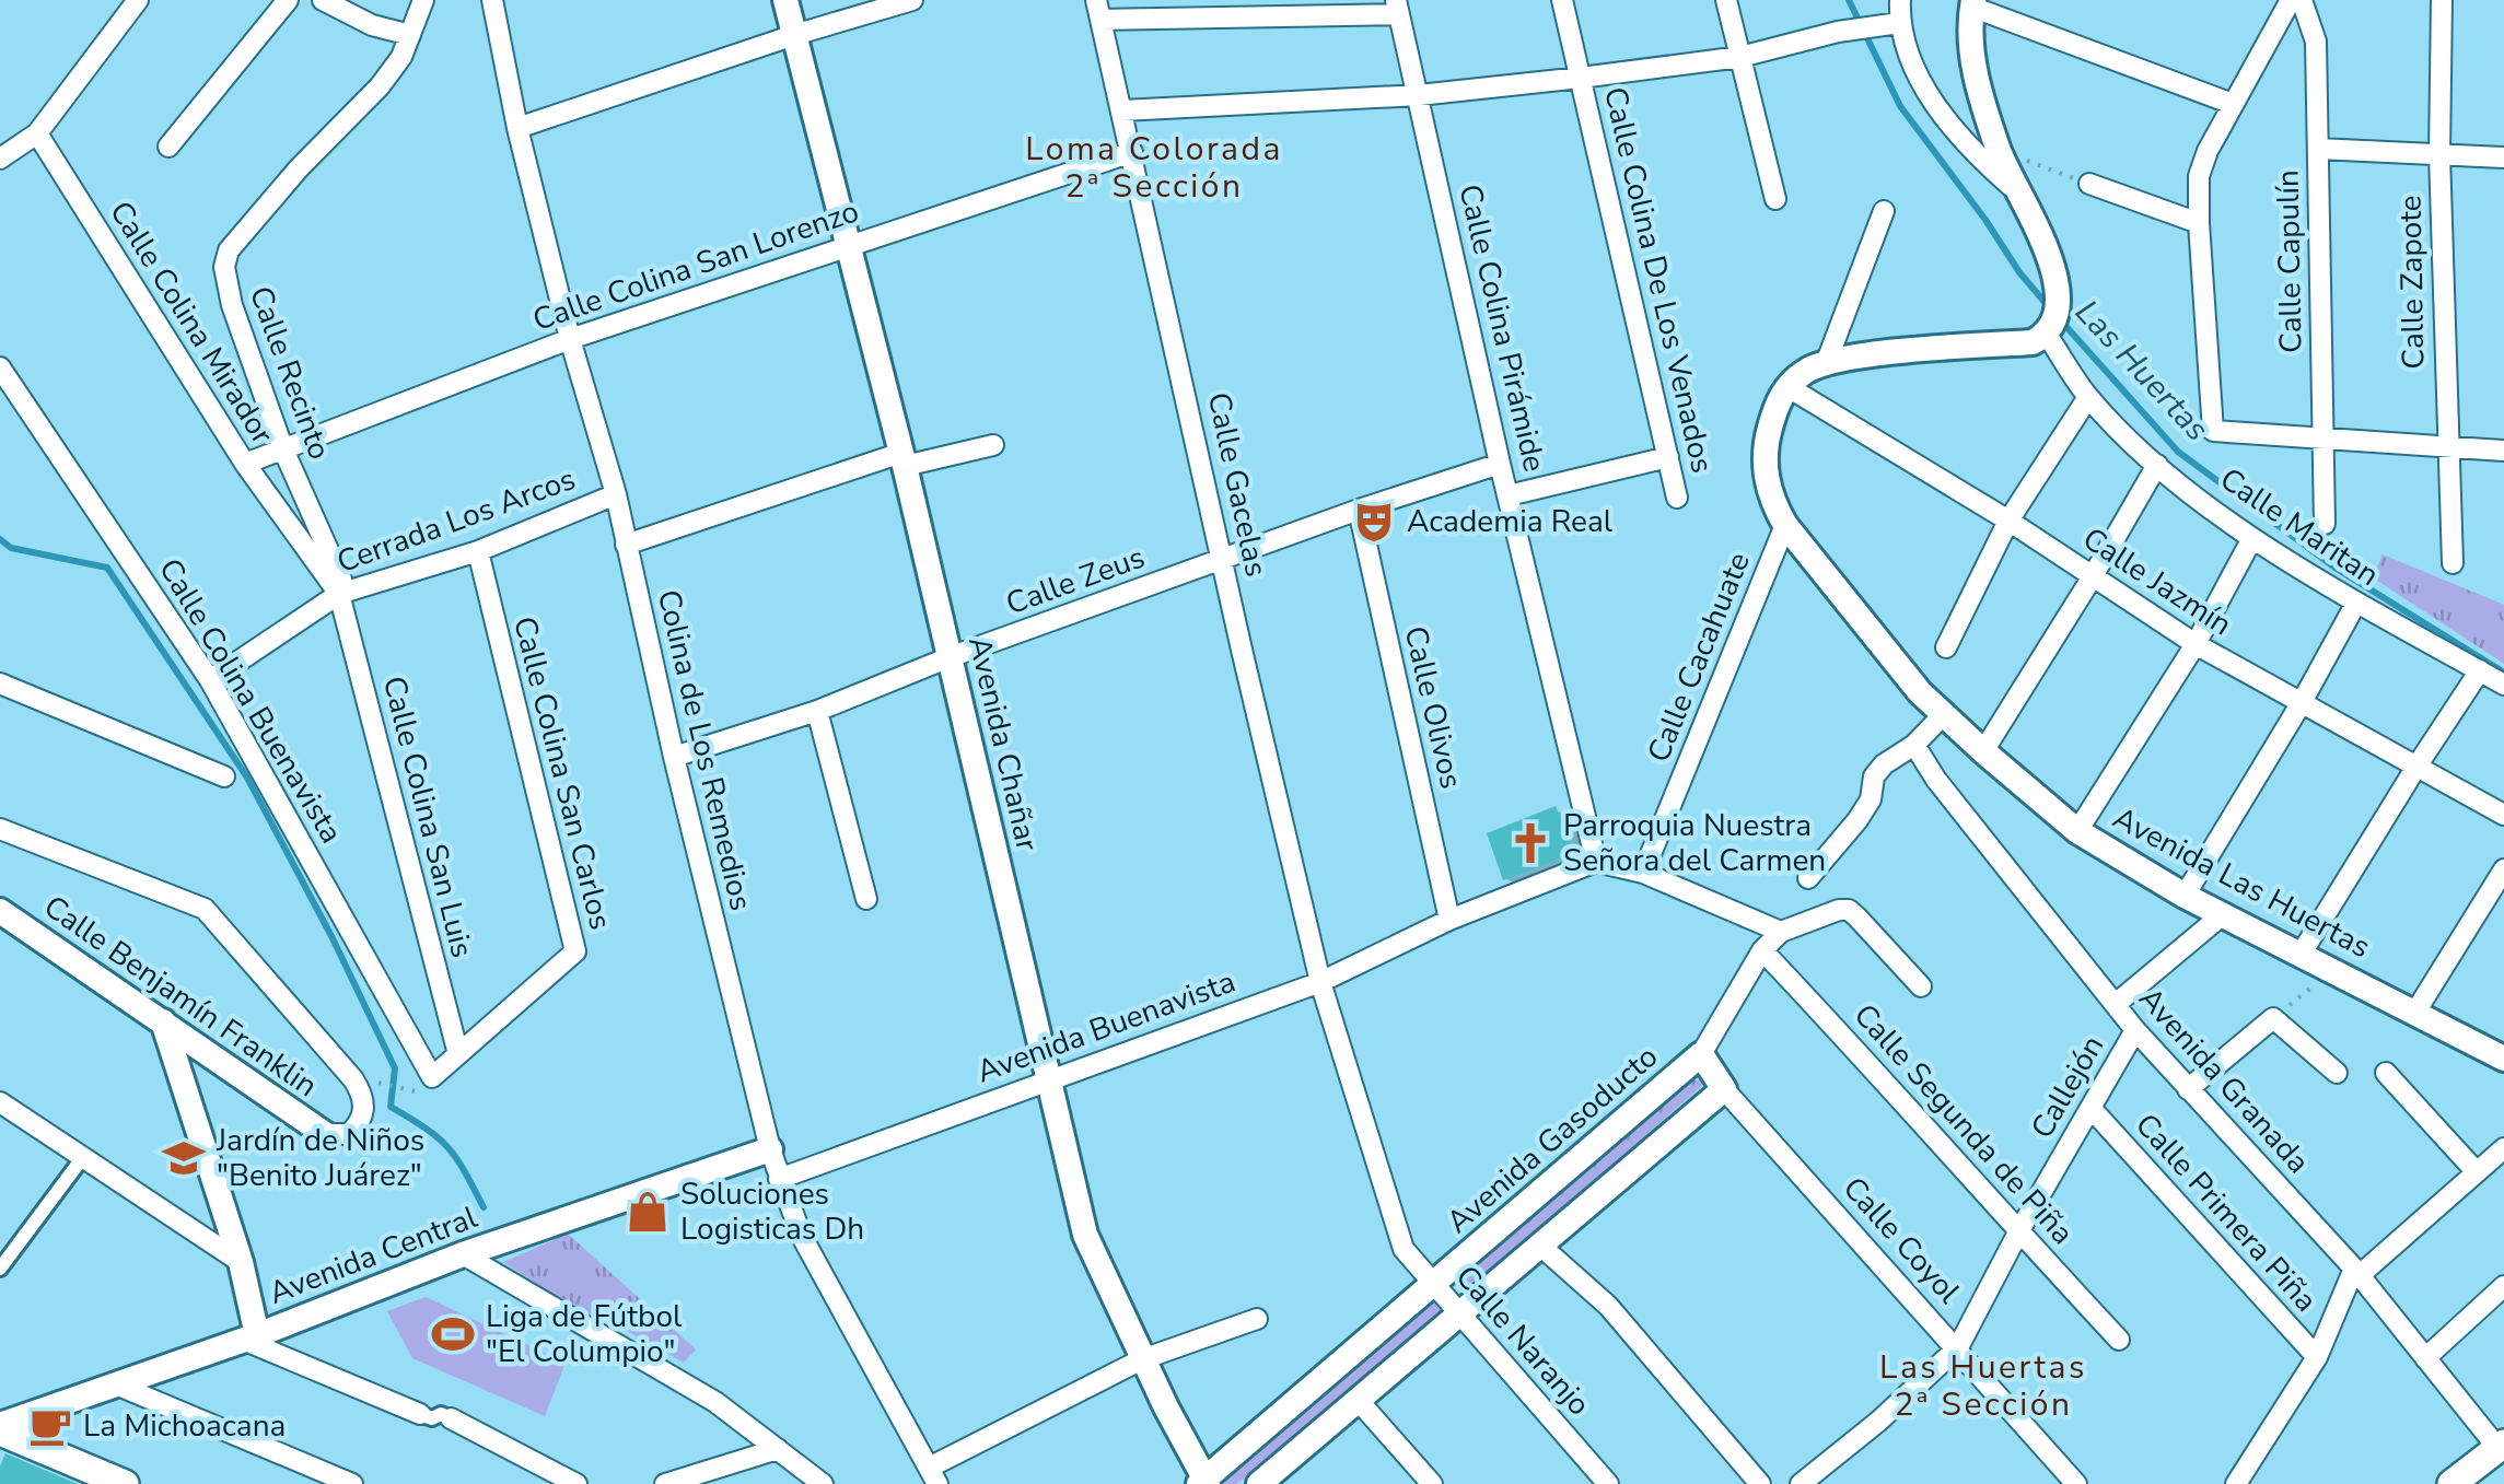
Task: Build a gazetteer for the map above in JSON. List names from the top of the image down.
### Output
{
  "streets": {
    "street": [
      "Calle Capulín",
      "Calle Colina San Lorenzo",
      "Calle Colina De Los Venados",
      "Calle Zapote",
      "Calle Colina Mirador",
      "Calle Colina Pirámide",
      "Calle Recinto",
      "Calle Gacelas",
      "Cerrada Los Arcos",
      "Calle Maritan",
      "Calle Zeus",
      "Calle Jazmín",
      "Calle Cacahuate",
      "Calle Colina Buenavista",
      "Calle Olivos",
      "Avenida Chañar",
      "Colina de Los Remedios",
      "Calle Colina San Carlos",
      "Calle Colina San Luis",
      "Avenida Las Huertas",
      "Calle Benjamín Franklin",
      "Avenida Buenavista",
      "Avenida Granada",
      "Callejón",
      "Calle Segunda de Piña",
      "Avenida Gasoducto",
      "Calle Primera Piña",
      "Calle Coyol",
      "Avenida Central",
      "Calle Naranjo"
    ]
  },
  "crossings": [
    ["Calle Colina San Lorenzo", "Calle Colina Mirador"],
    ["Calle Colina San Lorenzo", "Calle Recinto"],
    ["Calle Colina San Lorenzo", "Calle Gacelas"],
    ["Calle Colina San Lorenzo", "Avenida Chañar"],
    ["Calle Colina San Lorenzo", "Colina de Los Remedios"],
    ["Calle Colina Mirador", "Calle Recinto"],
    ["Calle Colina Mirador", "Cerrada Los Arcos"],
    ["Calle Colina Mirador", "Calle Colina San Luis"],
    ["Calle Colina Pirámide", "Calle Zeus"],
    ["Calle Colina Pirámide", "Avenida Buenavista"],
    ["Calle Recinto", "Cerrada Los Arcos"],
    ["Calle Recinto", "Calle Colina San Luis"],
    ["Calle Gacelas", "Calle Zeus"],
    ["Calle Gacelas", "Avenida Buenavista"],
    ["Calle Gacelas", "Calle Naranjo"],
    ["Cerrada Los Arcos", "Calle Colina Buenavista"],
    ["Cerrada Los Arcos", "Colina de Los Remedios"],
    ["Cerrada Los Arcos", "Calle Colina San Carlos"],
    ["Cerrada Los Arcos", "Calle Colina San Luis"],
    ["Calle Zeus", "Calle Olivos"],
    ["Calle Zeus", "Avenida Chañar"],
    ["Calle Zeus", "Colina de Los Remedios"],
    ["Calle Jazmín", "Avenida Las Huertas"],
    ["Calle Cacahuate", "Avenida Las Huertas"],
    ["Calle Colina Buenavista", "Calle Colina San Carlos"],
    ["Calle Olivos", "Avenida Buenavista"],
    ["Avenida Chañar", "Avenida Buenavista"],
    ["Avenida Chañar", "Avenida Gasoducto"],
    ["Colina de Los Remedios", "Avenida Buenavista"],
    ["Colina de Los Remedios", "Avenida Central"],
    ["Calle Colina San Carlos", "Calle Colina San Luis"],
    ["Avenida Buenavista", "Calle Naranjo"],
    ["Avenida Granada", "Callejón"],
    ["Callejón", "Calle Segunda de Piña"],
    ["Callejón", "Calle Primera Piña"],
    ["Callejón", "Calle Coyol"],
    ["Avenida Gasoducto", "Calle Coyol"],
    ["Avenida Gasoducto", "Calle Naranjo"]
  ],
  "districts": ["Loma Colorada 2ª Sección", "Las Huertas 2ª Sección"],
  "water": ["Las Huertas"],
  "places": {
    "theatre": ["Academia Real"],
    "church": ["Parroquia Nuestra Señora del Carmen"],
    "school or university": ["Jardín de Niños \"Benito Juárez\""],
    "shop": ["Soluciones Logisticas Dh"],
    "sports": ["Liga de Fútbol \"El Columpio\""],
    "cafe": ["La Michoacana"]
  }
}
